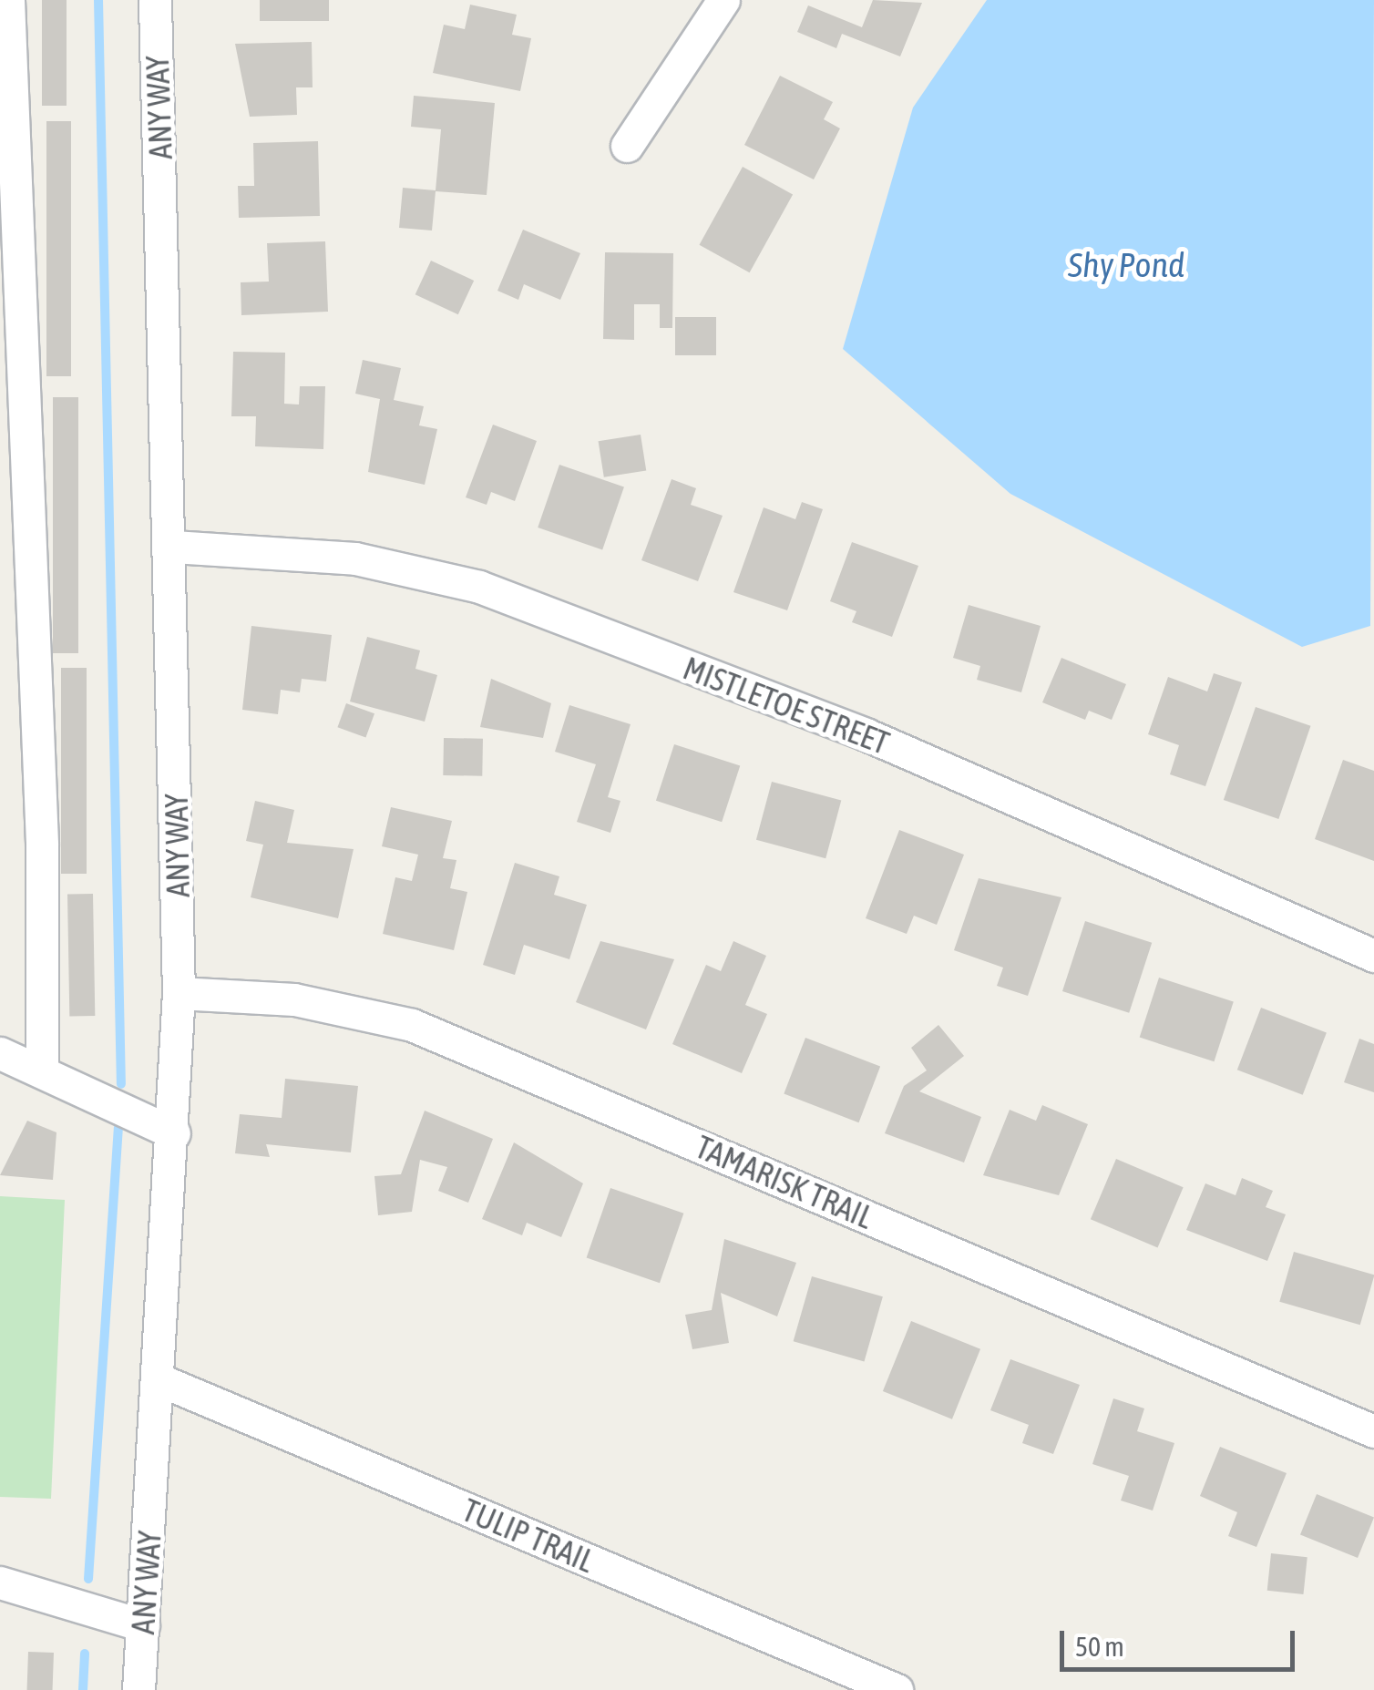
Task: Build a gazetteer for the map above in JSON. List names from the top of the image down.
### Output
{
  "streets": {
    "street": [
      "ANY WAY",
      "MISTLETOE STREET",
      "TAMARISK TRAIL",
      "TULIP TRAIL"
    ]
  },
  "crossings": [
    ["ANY WAY", "MISTLETOE STREET"],
    ["ANY WAY", "TAMARISK TRAIL"],
    ["ANY WAY", "TULIP TRAIL"]
  ],
  "water": ["Shy Pond"],
  "scale_bar": "50 m"
}
